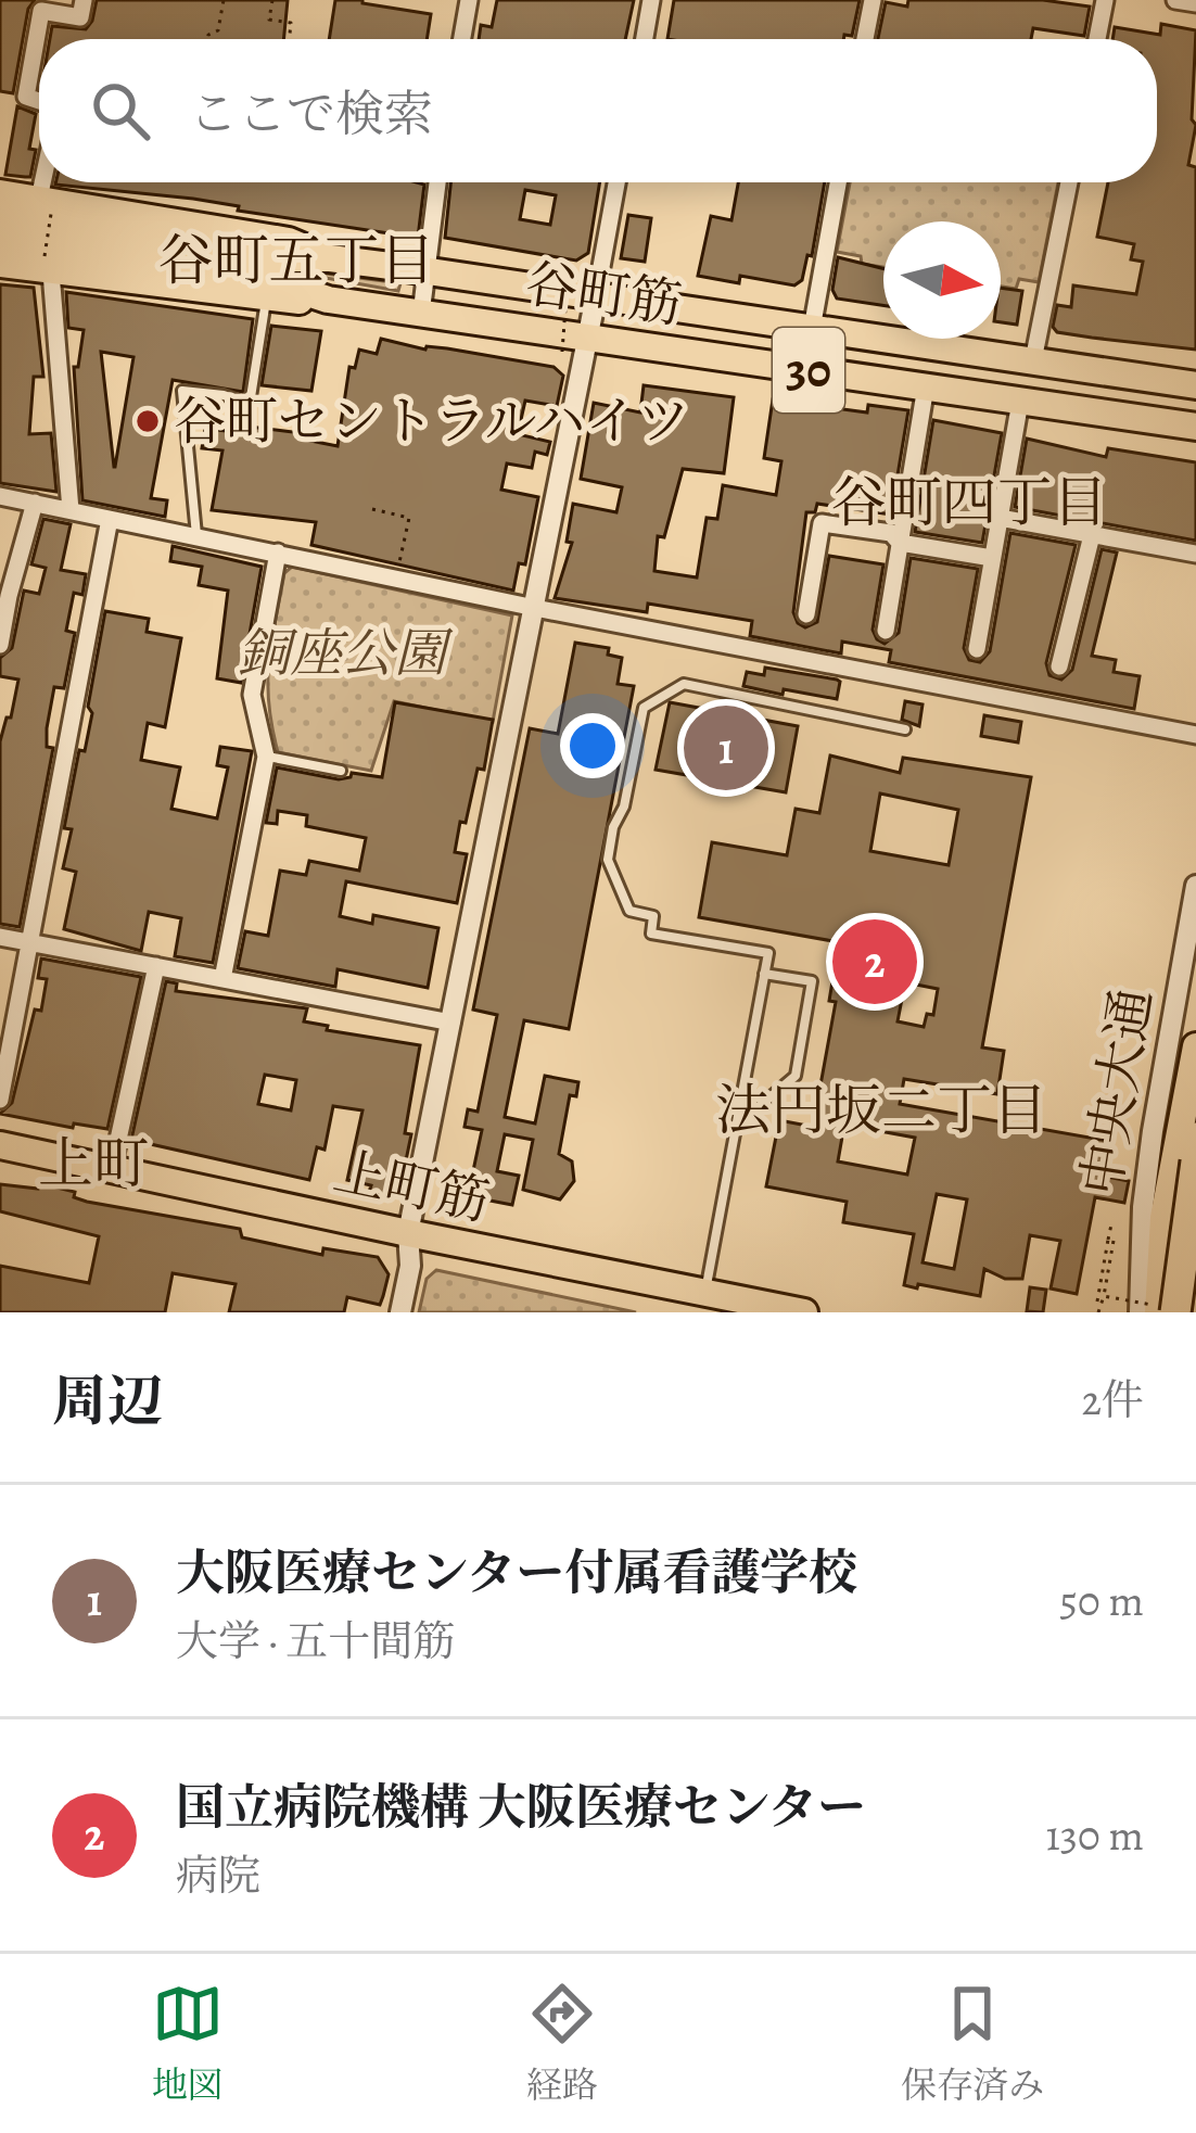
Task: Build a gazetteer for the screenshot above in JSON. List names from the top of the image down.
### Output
{
  "streets": {
    "main road": [
      "谷町筋",
      "30",
      "中央大通",
      "上町筋"
    ]
  },
  "crossings": [
    ["谷町筋", "30"]
  ],
  "districts": [
    "谷町五丁目",
    "谷町四丁目",
    "法円坂二丁目",
    "上町"
  ],
  "parks": ["銅座公園"],
  "places": ["谷町セントラルハイツ"],
  "north": "right",
  "page": {
    "search": "ここで検索",
    "pins": ["1", "2"],
    "heading": ["周辺", "2件"],
    "list": [
      {
        "mark": "1",
        "name": "大阪医療センター付属看護学校",
        "note": "大学 · 五十間筋",
        "value": "50 m"
      },
      {
        "mark": "2",
        "name": "国立病院機構 大阪医療センター",
        "note": "病院",
        "value": "130 m"
      }
    ],
    "nav": ["地図", "経路", "保存済み"]
  }
}
